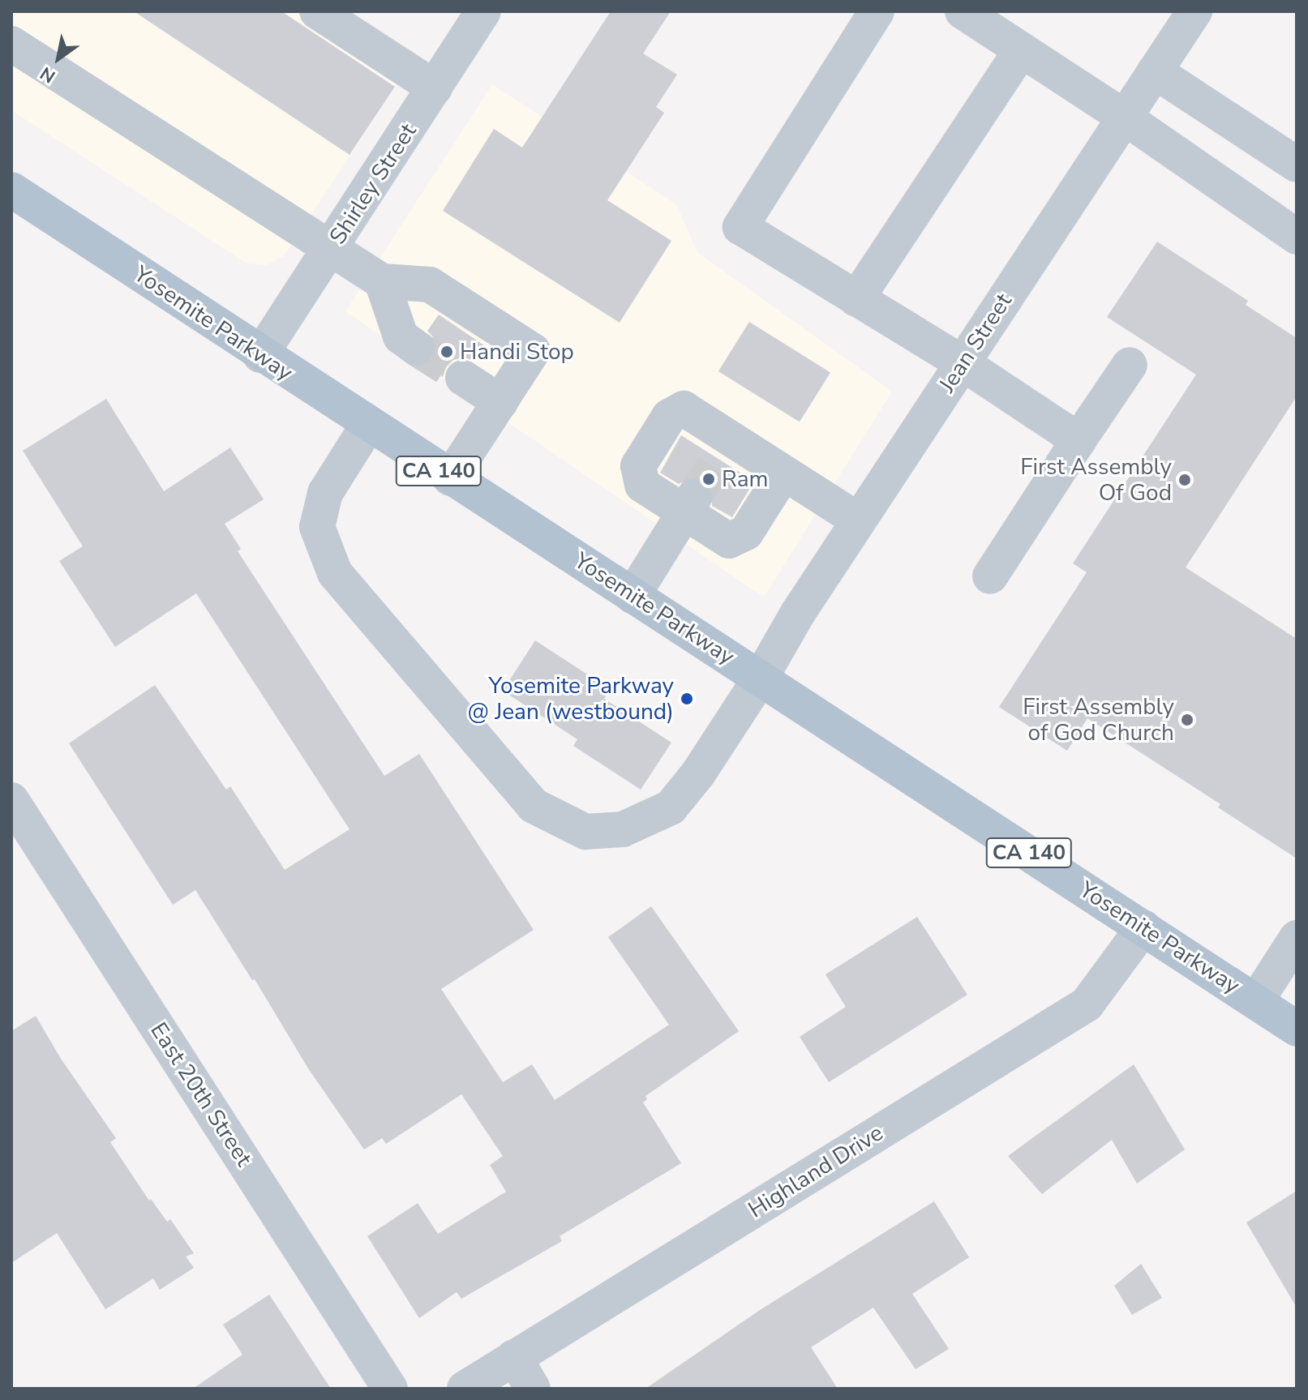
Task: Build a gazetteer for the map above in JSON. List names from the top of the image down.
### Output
{
  "streets": {
    "main road": ["Yosemite Parkway", "CA 140"],
    "street": [
      "Shirley Street",
      "Jean Street",
      "East 20th Street",
      "Highland Drive"
    ]
  },
  "crossings": [
    ["Shirley Street", "Yosemite Parkway"],
    ["Yosemite Parkway", "Jean Street"],
    ["Yosemite Parkway", "Highland Drive"]
  ],
  "places": [
    "Handi Stop",
    "Ram",
    "First Assembly Of God",
    "Yosemite Parkway @ Jean (westbound)",
    "First Assembly of God Church"
  ],
  "north": "bottom left"
}
